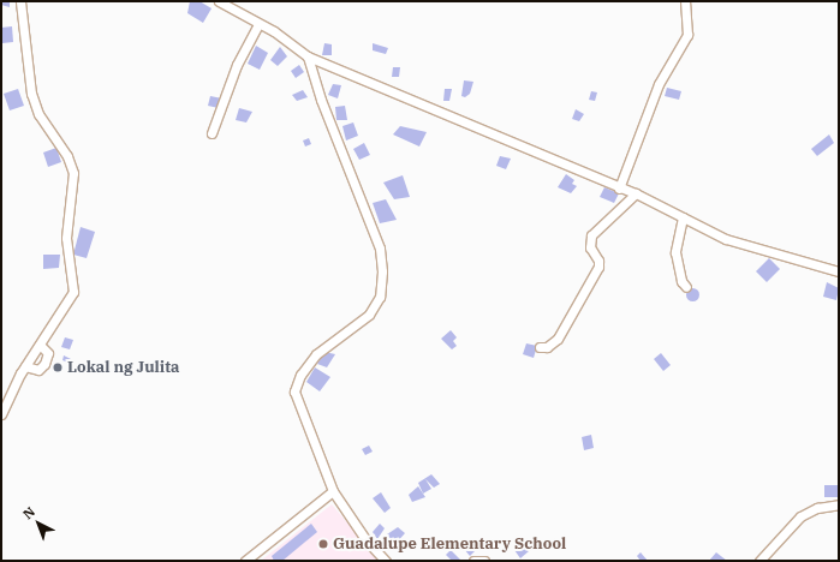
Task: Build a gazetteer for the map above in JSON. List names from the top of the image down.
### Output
{
  "places": ["Lokal ng Julita", "Guadalupe Elementary School"],
  "north": "top left"
}
